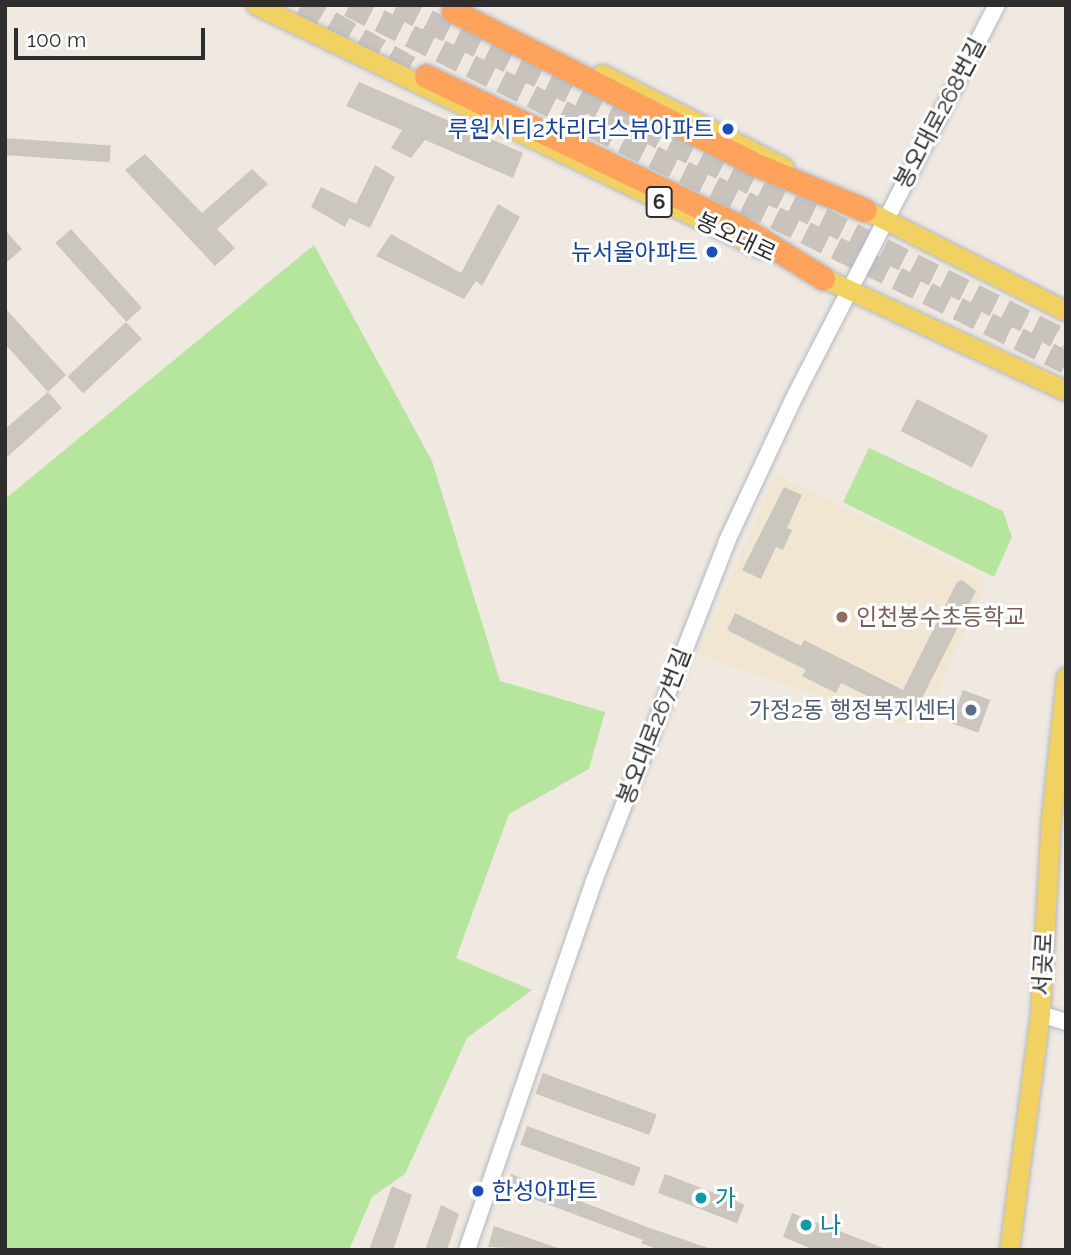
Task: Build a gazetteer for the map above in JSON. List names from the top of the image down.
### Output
{
  "streets": {
    "main road": ["6", "봉오대로", "서곶로"],
    "street": ["봉오대로268번길", "봉오대로267번길"]
  },
  "crossings": [
    ["봉오대로268번길", "봉오대로267번길"],
    ["봉오대로", "봉오대로267번길"]
  ],
  "places": [
    "루원시티2차리더스뷰아파트",
    "뉴서울아파트",
    "인천봉수초등학교",
    "가정2동 행정복지센터",
    "한성아파트",
    "가",
    "나"
  ],
  "scale_bar": "100 m"
}
